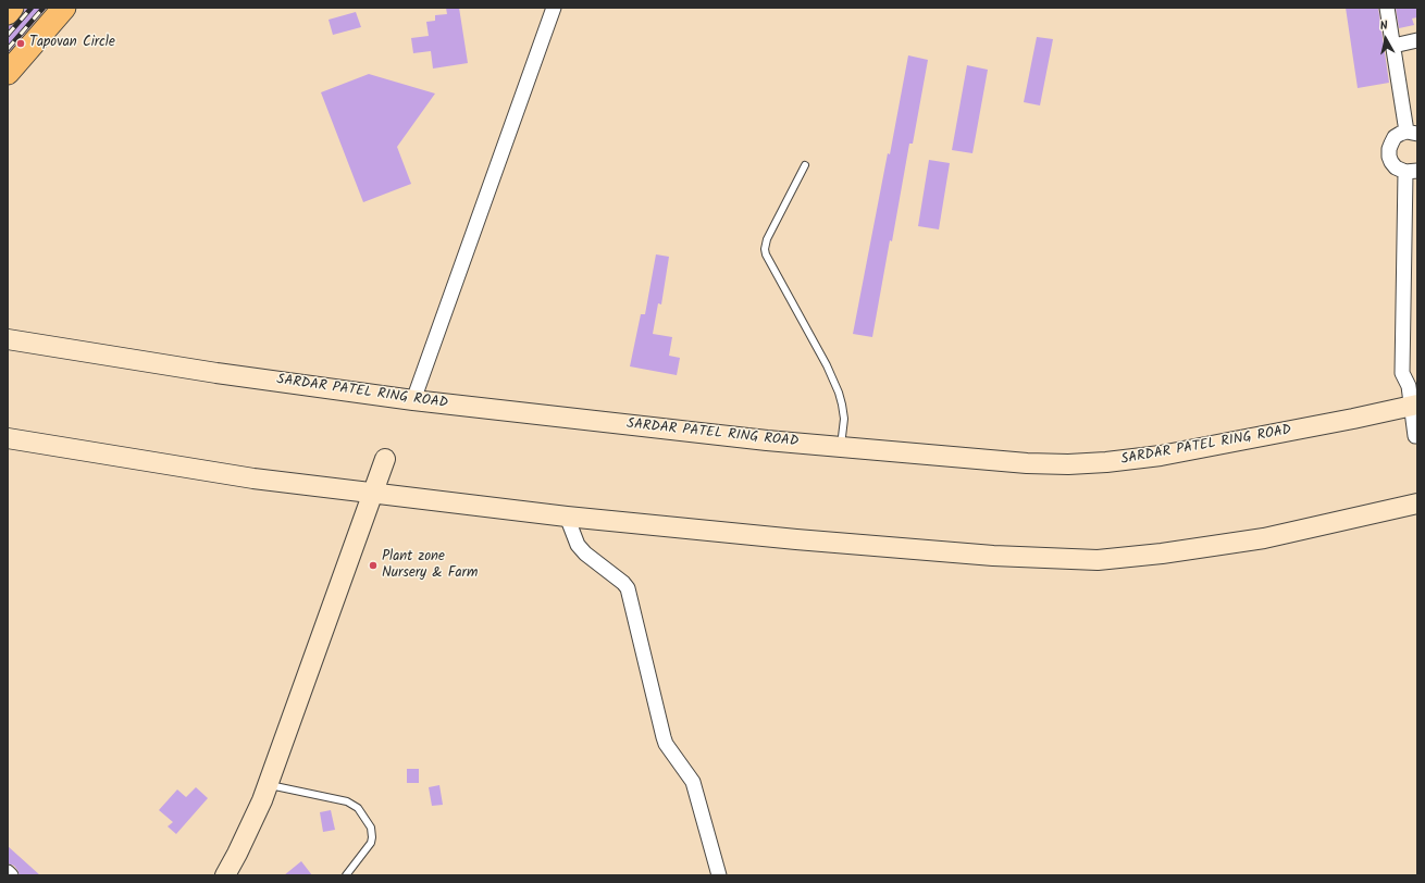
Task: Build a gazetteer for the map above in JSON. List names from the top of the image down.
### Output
{
  "streets": {
    "street": ["SARDAR PATEL RING ROAD"]
  },
  "places": ["Tapovan Circle", "Plant zone Nursery & Farm"],
  "north": "top"
}
